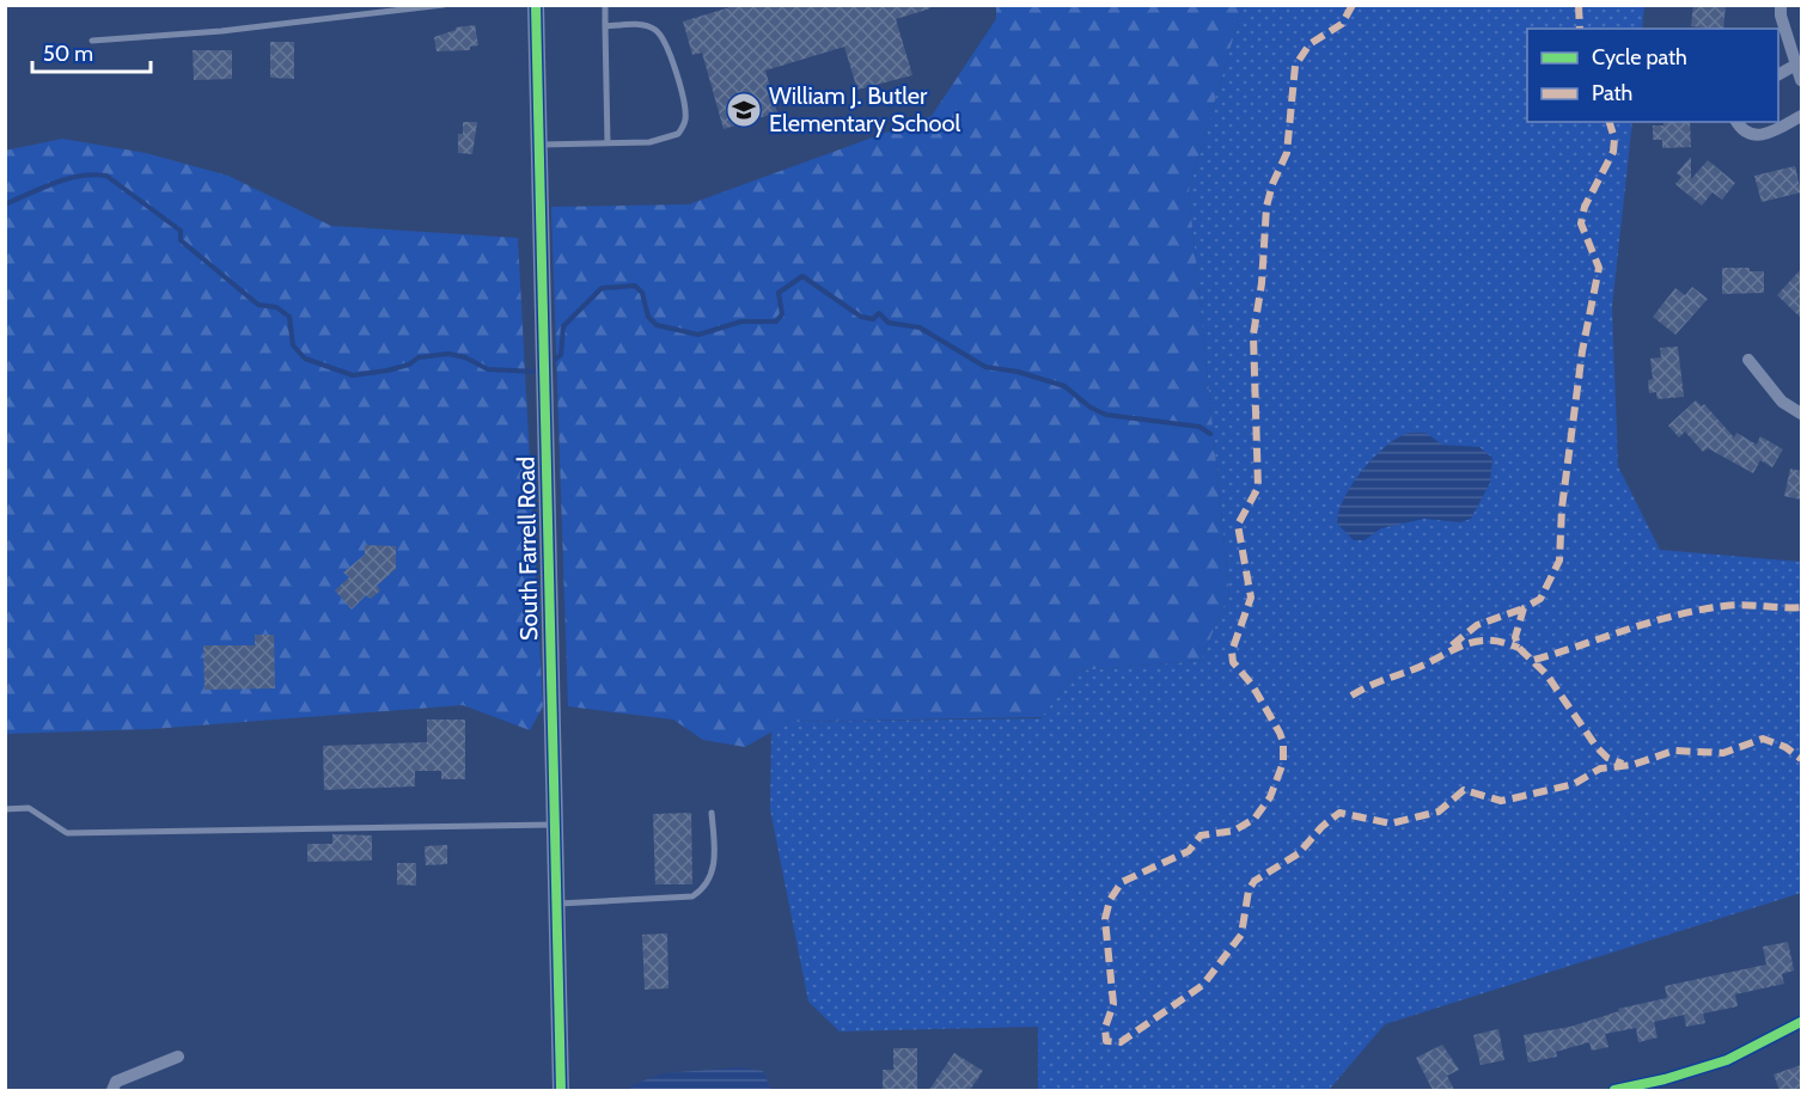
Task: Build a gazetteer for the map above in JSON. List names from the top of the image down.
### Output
{
  "streets": {
    "street": ["South Farrell Road"]
  },
  "places": {
    "school or university": ["William J. Butler Elementary School"]
  },
  "legend": ["Cycle path", "Path"],
  "scale_bar": "50 m"
}
